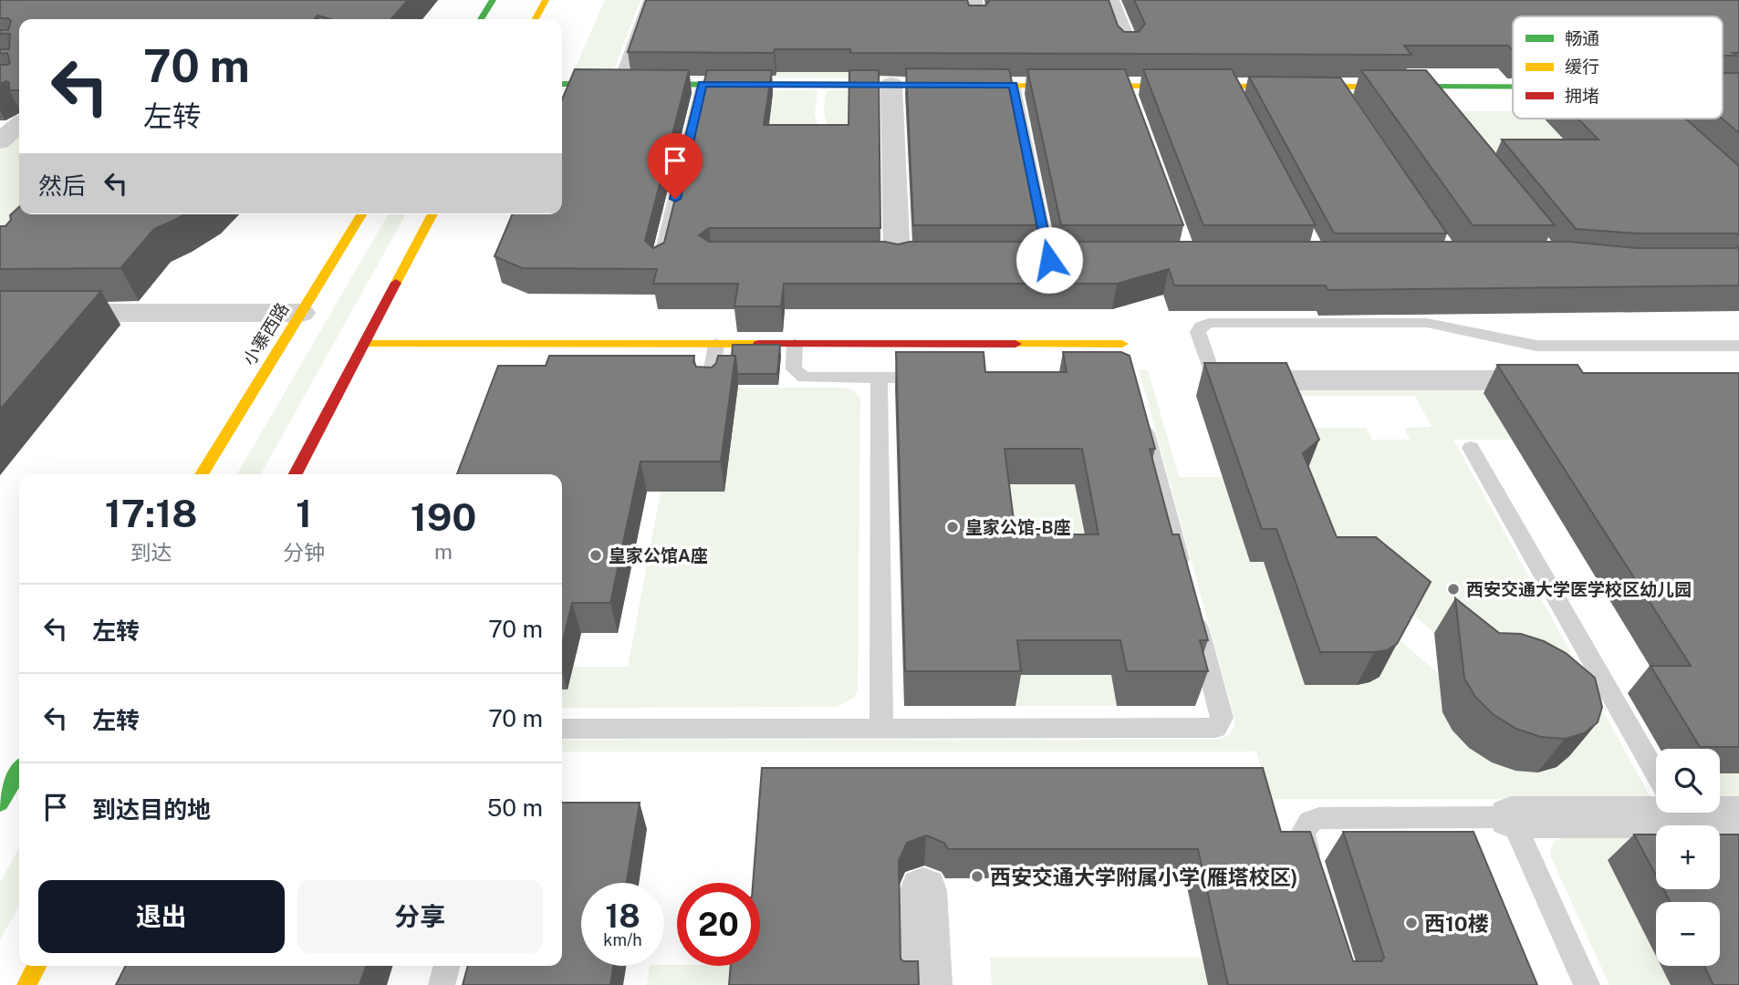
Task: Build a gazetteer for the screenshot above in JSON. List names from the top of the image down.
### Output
{
  "streets": {
    "street": ["小寨西路"]
  },
  "places": [
    "皇家公馆-B座",
    "皇家公馆A座",
    "西安交通大学医学校区幼儿园",
    "西安交通大学附属小学(雁塔校区)",
    "西10楼"
  ],
  "legend": ["畅通", "缓行", "拥堵"],
  "page": {
    "turn": ["70 m", "左转"],
    "then": "然后",
    "eta": [
      "17:18",
      "到达",
      "1",
      "分钟",
      "190",
      "m"
    ],
    "list": [
      {
        "name": "左转",
        "value": "70 m"
      },
      {
        "name": "左转",
        "value": "70 m"
      },
      {
        "name": "到达目的地",
        "value": "50 m"
      }
    ],
    "map_buttons": ["+", "−"],
    "buttons": ["退出", "分享"],
    "speed": "18 km/h",
    "limit": "20"
  }
}
